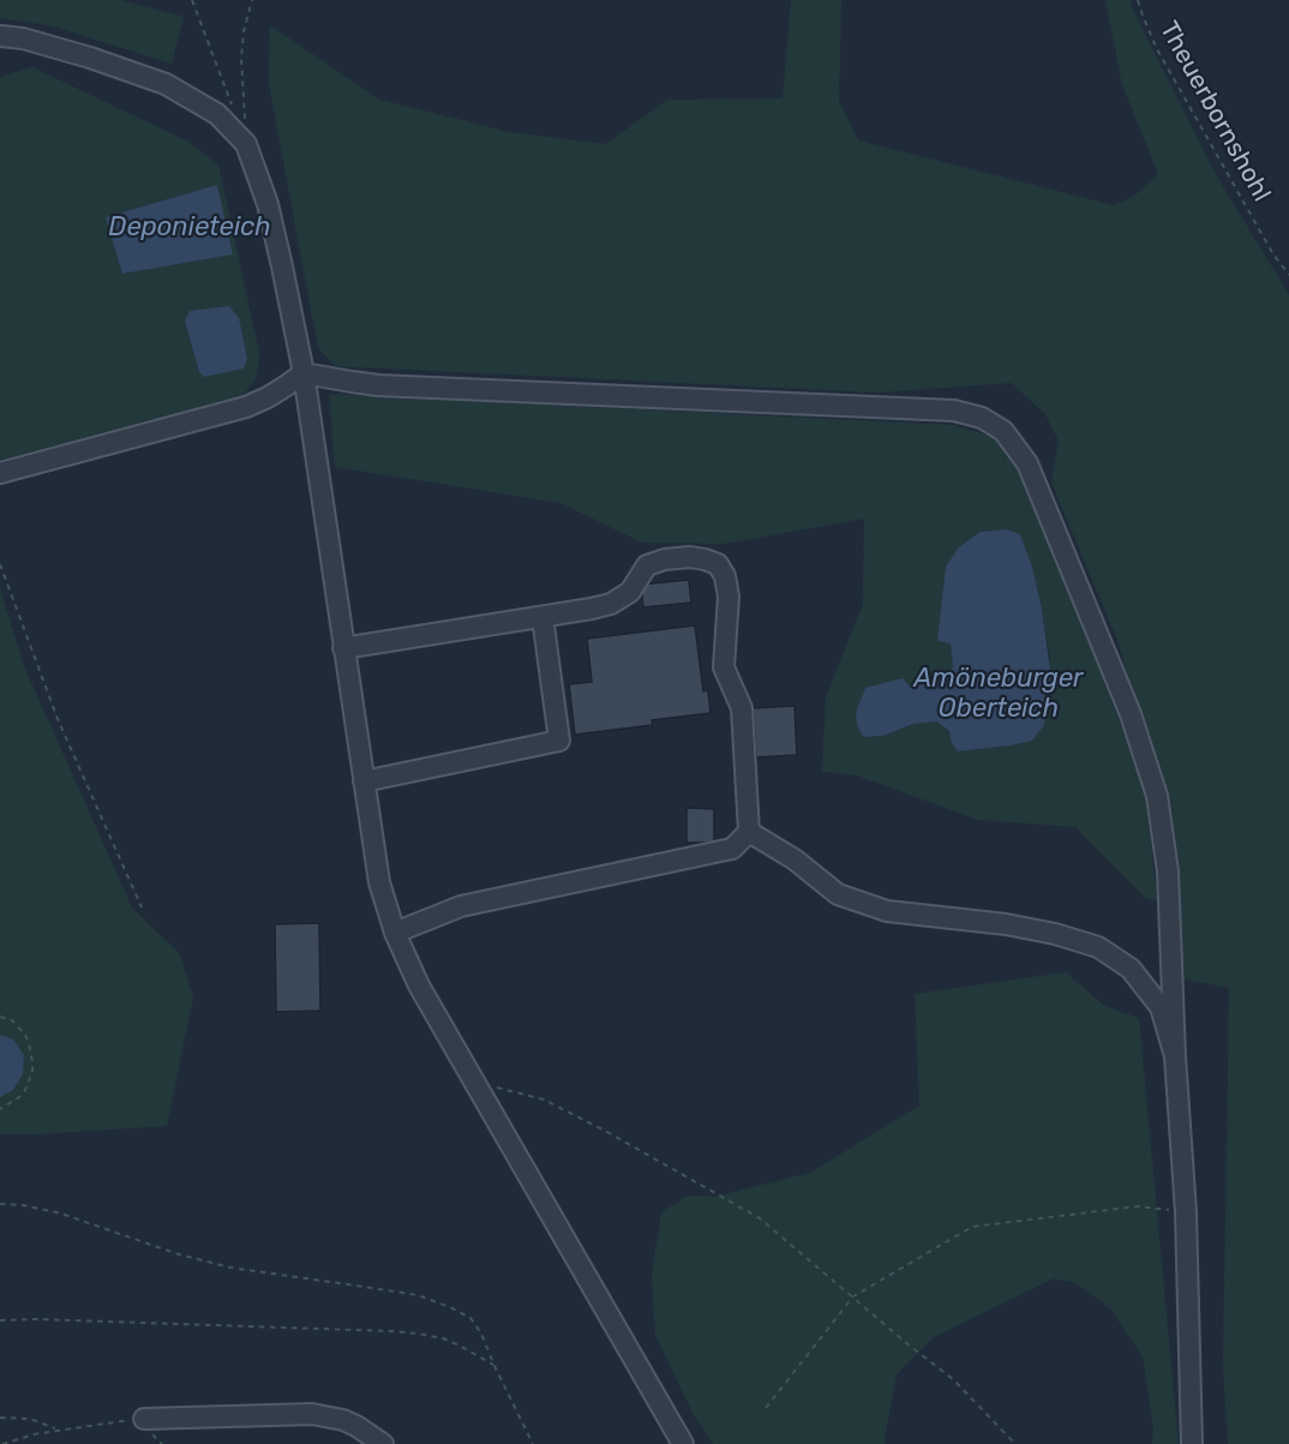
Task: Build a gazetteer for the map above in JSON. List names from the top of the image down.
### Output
{
  "streets": {
    "path": ["Theuerbornshohl"]
  },
  "water": ["Deponieteich", "Amöneburger Oberteich"]
}
